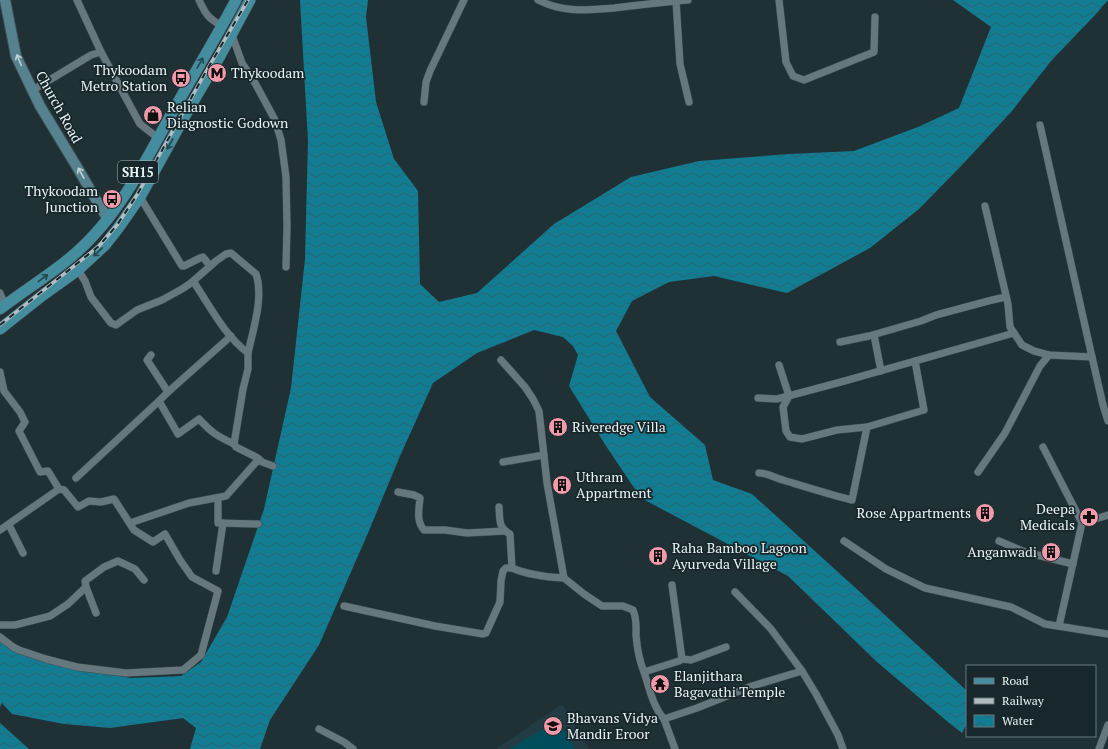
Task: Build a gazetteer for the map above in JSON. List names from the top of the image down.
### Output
{
  "streets": {
    "main road": ["SH15"],
    "street": ["Church Road"]
  },
  "crossings": [
    ["Church Road", "SH15"]
  ],
  "places": {
    "metro station": ["Thykoodam"],
    "bus stop": ["Thykoodam Metro Station", "Thykoodam Junction"],
    "shop": ["Relian Diagnostic Godown"],
    "building": [
      "Riveredge Villa",
      "Uthram Appartment",
      "Rose Appartments",
      "Anganwadi",
      "Raha Bamboo Lagoon Ayurveda Village"
    ],
    "pharmacy": ["Deepa Medicals"],
    "temple": ["Elanjithara Bagavathi Temple"],
    "school or university": ["Bhavans Vidya Mandir Eroor"]
  },
  "legend": ["Road", "Railway", "Water"]
}
